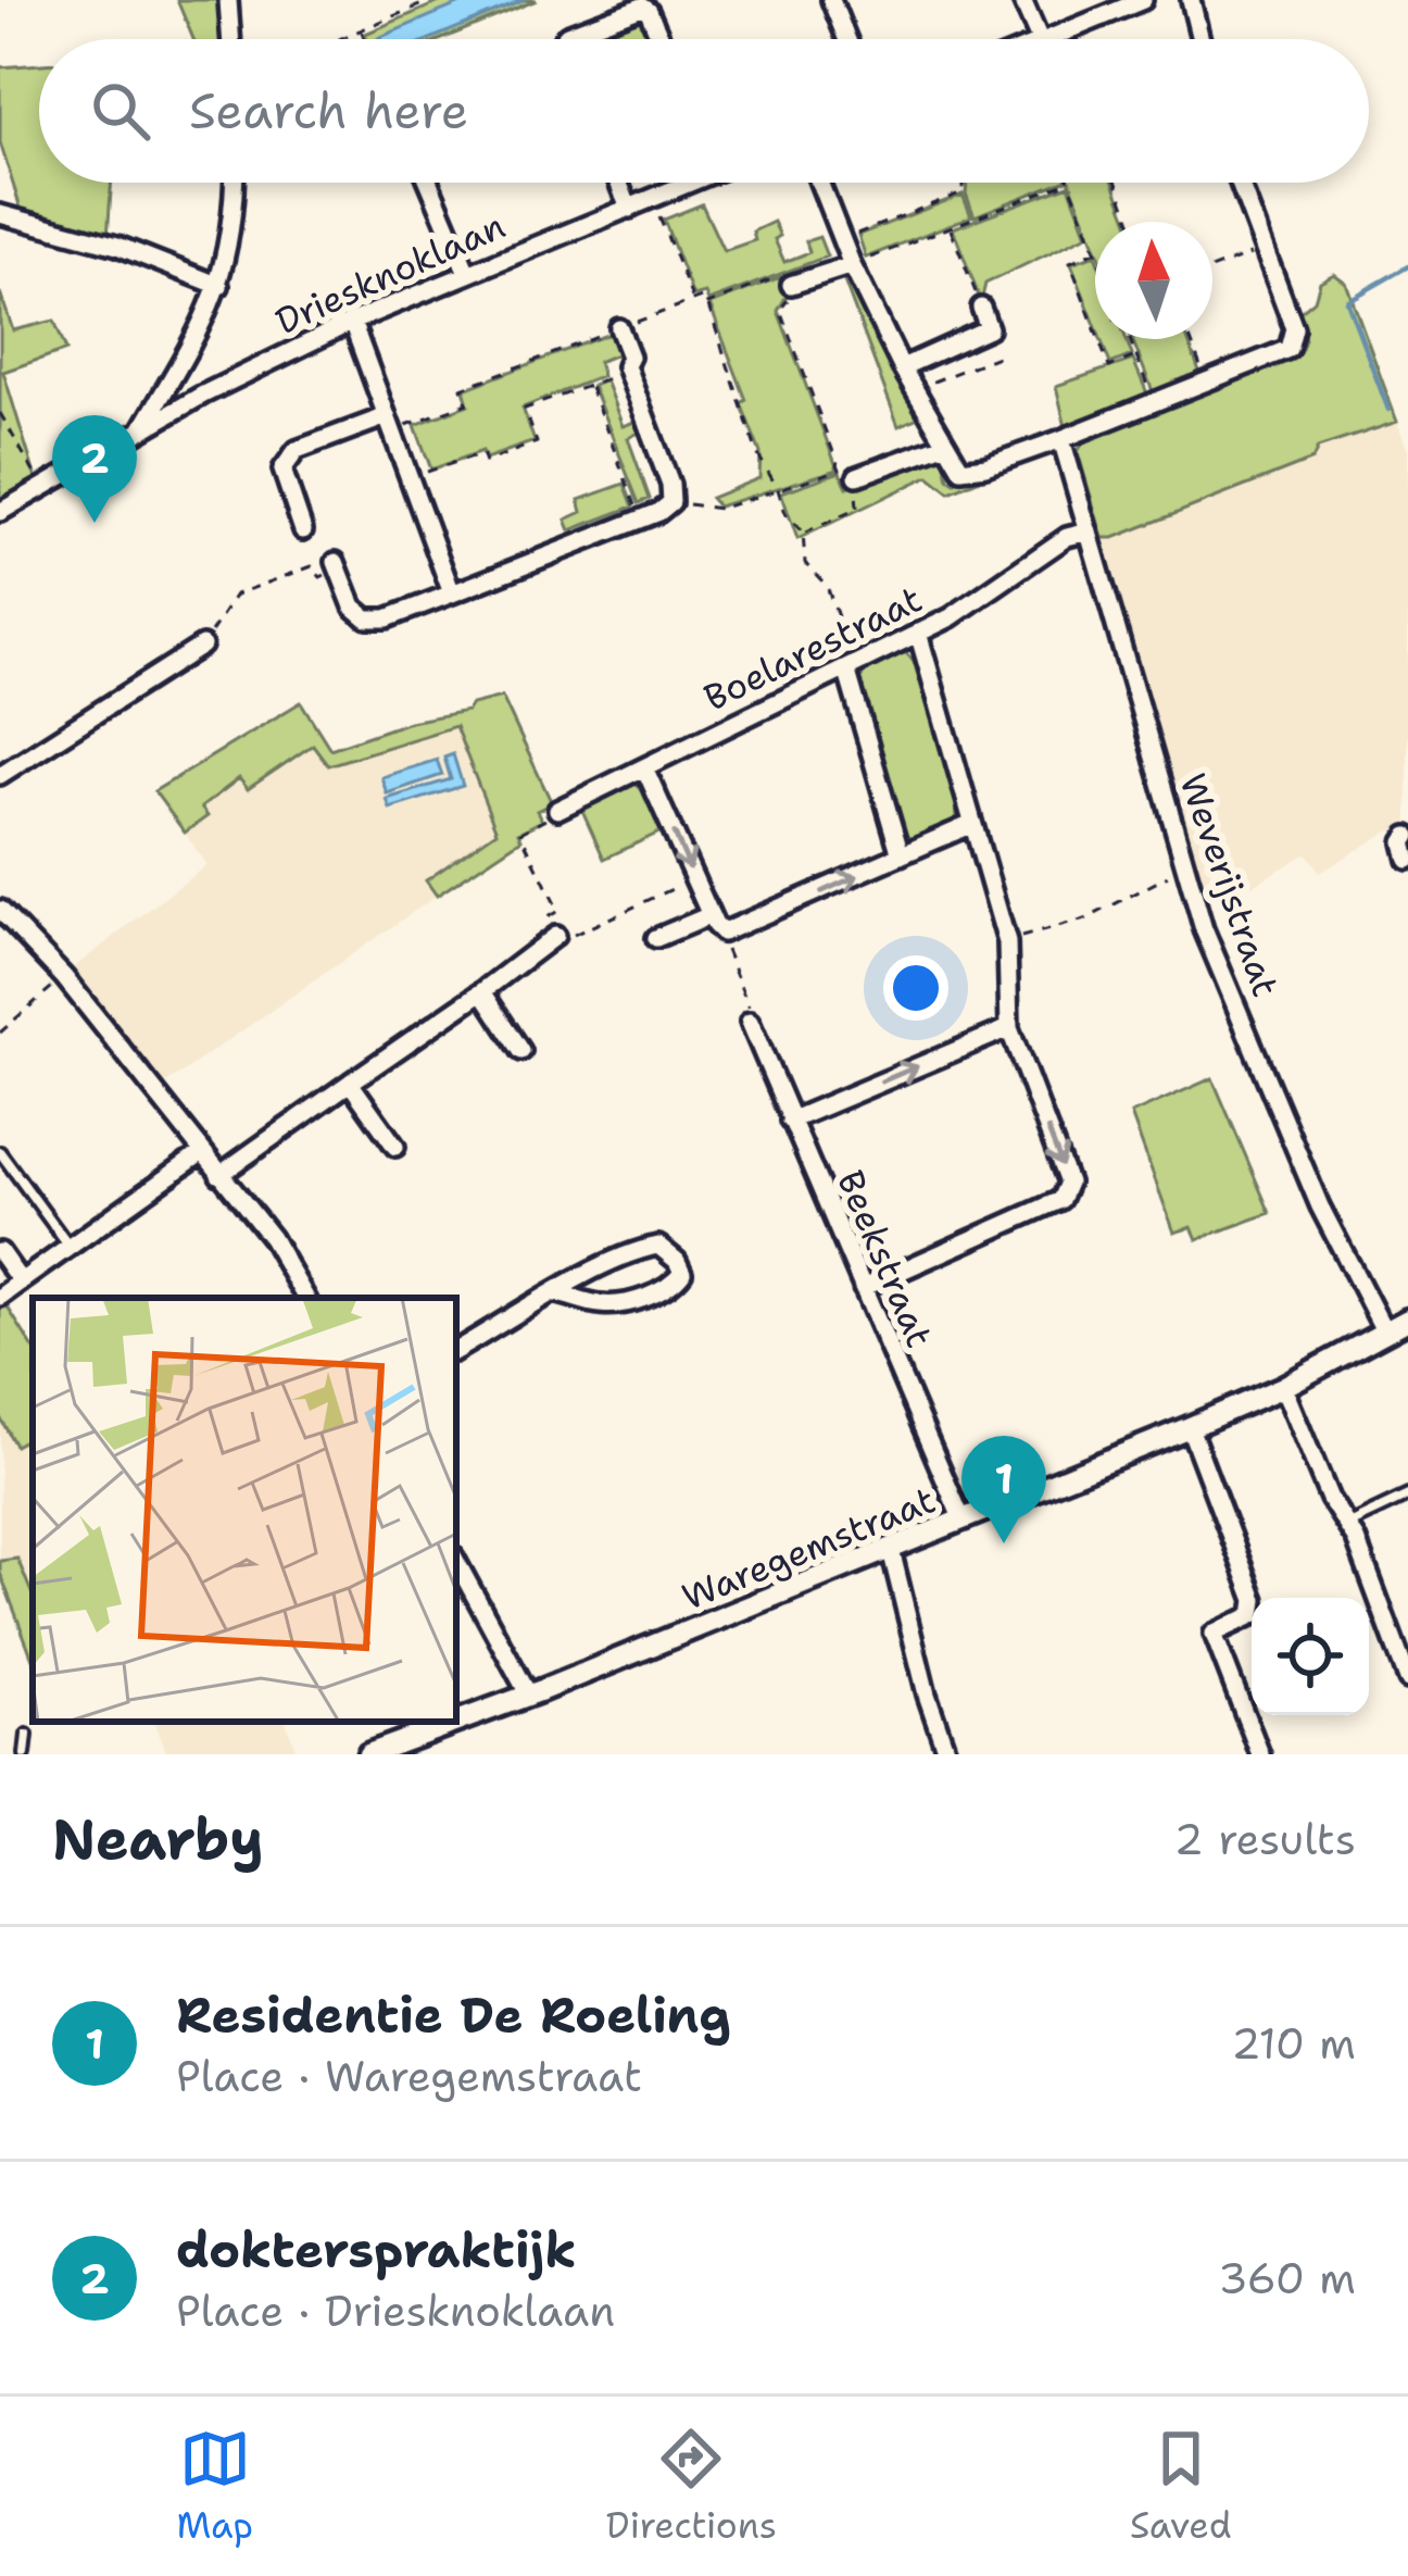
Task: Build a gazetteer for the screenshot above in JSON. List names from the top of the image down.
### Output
{
  "streets": {
    "street": [
      "Driesknoklaan",
      "Boelarestraat",
      "Weverijstraat",
      "Beekstraat",
      "Waregemstraat"
    ]
  },
  "crossings": [
    ["Boelarestraat", "Weverijstraat"],
    ["Weverijstraat", "Waregemstraat"],
    ["Beekstraat", "Waregemstraat"]
  ],
  "north": "top",
  "page": {
    "search": "Search here",
    "pins": ["2", "1"],
    "heading": ["Nearby", "2 results"],
    "list": [
      {
        "mark": "1",
        "name": "Residentie De Roeling",
        "note": "Place · Waregemstraat",
        "value": "210 m"
      },
      {
        "mark": "2",
        "name": "dokterspraktijk",
        "note": "Place · Driesknoklaan",
        "value": "360 m"
      }
    ],
    "nav": ["Map", "Directions", "Saved"]
  }
}
